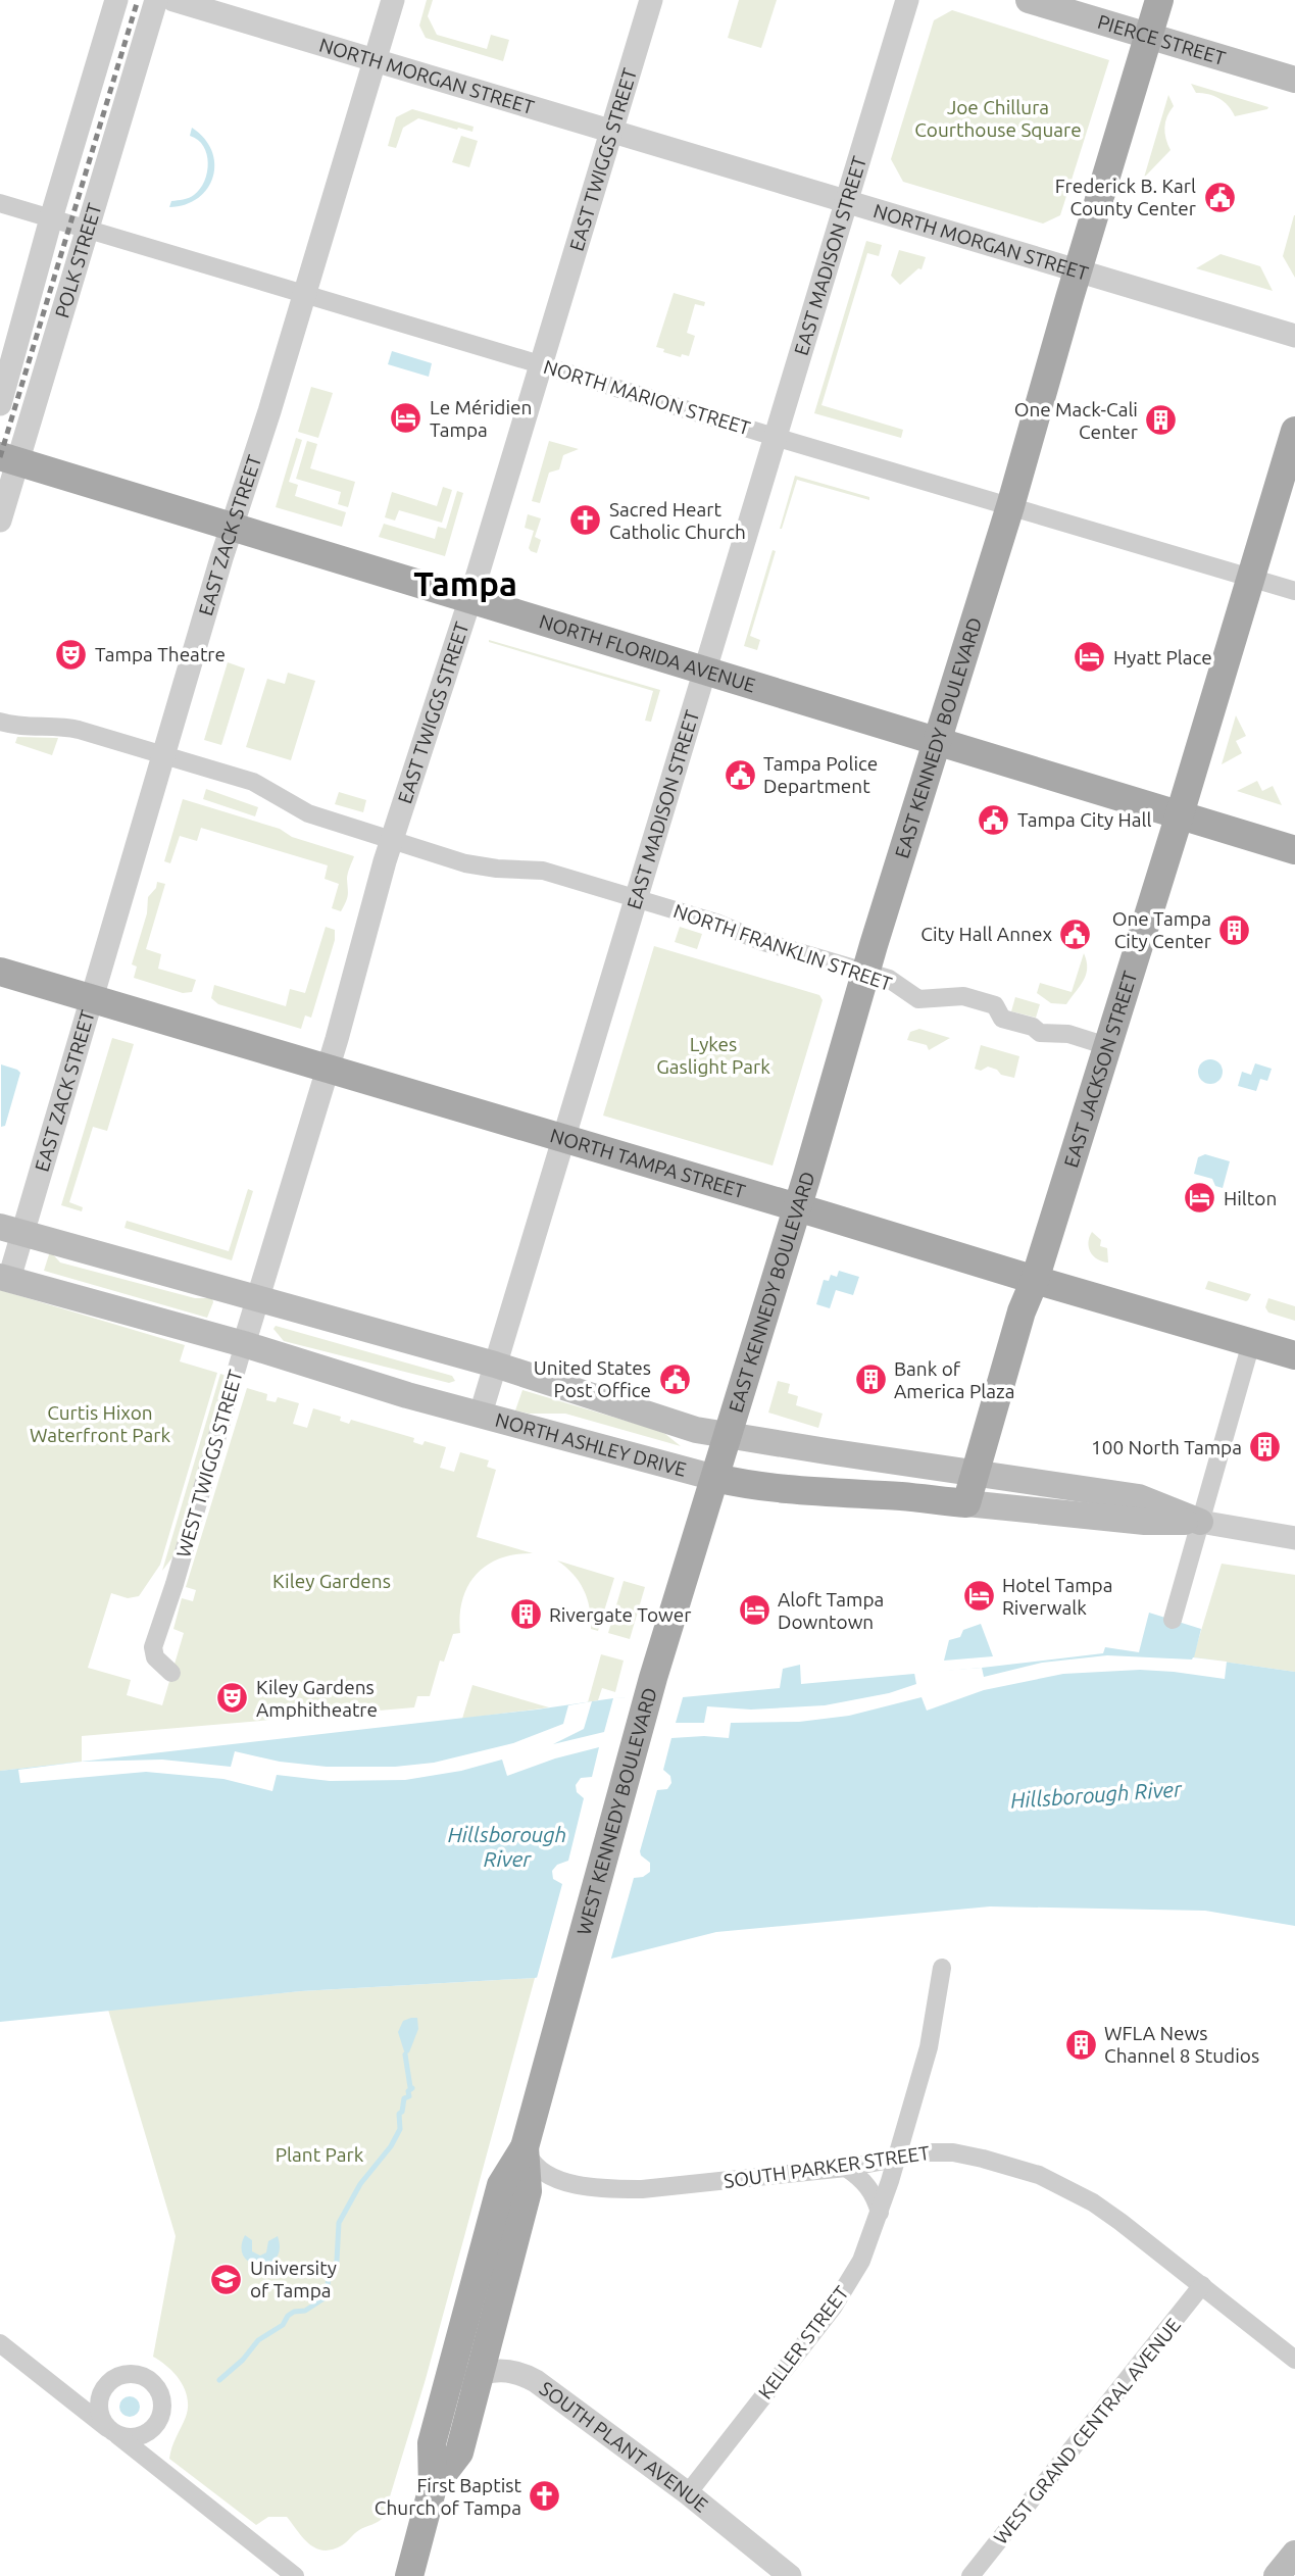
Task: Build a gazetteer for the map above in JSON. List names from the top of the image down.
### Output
{
  "streets": {
    "main road": [
      "PIERCE STREET",
      "NORTH FLORIDA AVENUE",
      "EAST KENNEDY BOULEVARD",
      "EAST JACKSON STREET",
      "NORTH TAMPA STREET",
      "NORTH ASHLEY DRIVE",
      "WEST KENNEDY BOULEVARD"
    ],
    "street": [
      "NORTH MORGAN STREET",
      "EAST TWIGGS STREET",
      "EAST MADISON STREET",
      "POLK STREET",
      "NORTH MARION STREET",
      "EAST ZACK STREET",
      "NORTH FRANKLIN STREET",
      "WEST TWIGGS STREET",
      "SOUTH PARKER STREET",
      "KELLER STREET",
      "WEST GRAND CENTRAL AVENUE",
      "SOUTH PLANT AVENUE"
    ]
  },
  "crossings": [
    ["PIERCE STREET", "EAST KENNEDY BOULEVARD"],
    ["NORTH MORGAN STREET", "EAST TWIGGS STREET"],
    ["NORTH MORGAN STREET", "EAST MADISON STREET"],
    ["NORTH MORGAN STREET", "EAST ZACK STREET"],
    ["NORTH MORGAN STREET", "EAST KENNEDY BOULEVARD"],
    ["EAST TWIGGS STREET", "NORTH MARION STREET"],
    ["EAST TWIGGS STREET", "NORTH FLORIDA AVENUE"],
    ["EAST TWIGGS STREET", "NORTH FRANKLIN STREET"],
    ["EAST TWIGGS STREET", "NORTH TAMPA STREET"],
    ["EAST TWIGGS STREET", "NORTH ASHLEY DRIVE"],
    ["EAST TWIGGS STREET", "WEST TWIGGS STREET"],
    ["EAST MADISON STREET", "NORTH MARION STREET"],
    ["EAST MADISON STREET", "NORTH FLORIDA AVENUE"],
    ["EAST MADISON STREET", "NORTH FRANKLIN STREET"],
    ["EAST MADISON STREET", "NORTH TAMPA STREET"],
    ["EAST MADISON STREET", "NORTH ASHLEY DRIVE"],
    ["POLK STREET", "NORTH MARION STREET"],
    ["POLK STREET", "NORTH FLORIDA AVENUE"],
    ["NORTH MARION STREET", "EAST ZACK STREET"],
    ["NORTH MARION STREET", "EAST KENNEDY BOULEVARD"],
    ["NORTH MARION STREET", "EAST JACKSON STREET"],
    ["EAST ZACK STREET", "NORTH FLORIDA AVENUE"],
    ["EAST ZACK STREET", "NORTH FRANKLIN STREET"],
    ["EAST ZACK STREET", "NORTH TAMPA STREET"],
    ["EAST ZACK STREET", "NORTH ASHLEY DRIVE"],
    ["NORTH FLORIDA AVENUE", "EAST KENNEDY BOULEVARD"],
    ["NORTH FLORIDA AVENUE", "EAST JACKSON STREET"],
    ["EAST KENNEDY BOULEVARD", "NORTH FRANKLIN STREET"],
    ["EAST KENNEDY BOULEVARD", "NORTH TAMPA STREET"],
    ["EAST KENNEDY BOULEVARD", "NORTH ASHLEY DRIVE"],
    ["EAST KENNEDY BOULEVARD", "WEST KENNEDY BOULEVARD"],
    ["NORTH FRANKLIN STREET", "EAST JACKSON STREET"],
    ["EAST JACKSON STREET", "NORTH TAMPA STREET"],
    ["EAST JACKSON STREET", "NORTH ASHLEY DRIVE"],
    ["NORTH ASHLEY DRIVE", "WEST TWIGGS STREET"],
    ["NORTH ASHLEY DRIVE", "WEST KENNEDY BOULEVARD"],
    ["WEST KENNEDY BOULEVARD", "SOUTH PARKER STREET"],
    ["WEST KENNEDY BOULEVARD", "SOUTH PLANT AVENUE"],
    ["SOUTH PARKER STREET", "KELLER STREET"],
    ["SOUTH PARKER STREET", "WEST GRAND CENTRAL AVENUE"],
    ["KELLER STREET", "SOUTH PLANT AVENUE"]
  ],
  "districts": ["Tampa"],
  "water": ["Hillsborough River"],
  "parks": [
    "Joe Chillura Courthouse Square",
    "Lykes Gaslight Park",
    "Curtis Hixon Waterfront Park",
    "Kiley Gardens",
    "Plant Park"
  ],
  "places": {
    "public building": [
      "Frederick B. Karl County Center",
      "Tampa Police Department",
      "Tampa City Hall",
      "City Hall Annex",
      "United States Post Office"
    ],
    "hotel": [
      "Le Méridien Tampa",
      "Hyatt Place",
      "Hilton",
      "Hotel Tampa Riverwalk",
      "Aloft Tampa Downtown"
    ],
    "building": [
      "One Mack-Cali Center",
      "One Tampa City Center",
      "Bank of America Plaza",
      "100 North Tampa",
      "Rivergate Tower",
      "WFLA News Channel 8 Studios"
    ],
    "church": ["Sacred Heart Catholic Church", "First Baptist Church of Tampa"],
    "theatre": ["Tampa Theatre", "Kiley Gardens Amphitheatre"],
    "school or university": ["University of Tampa"]
  }
}
